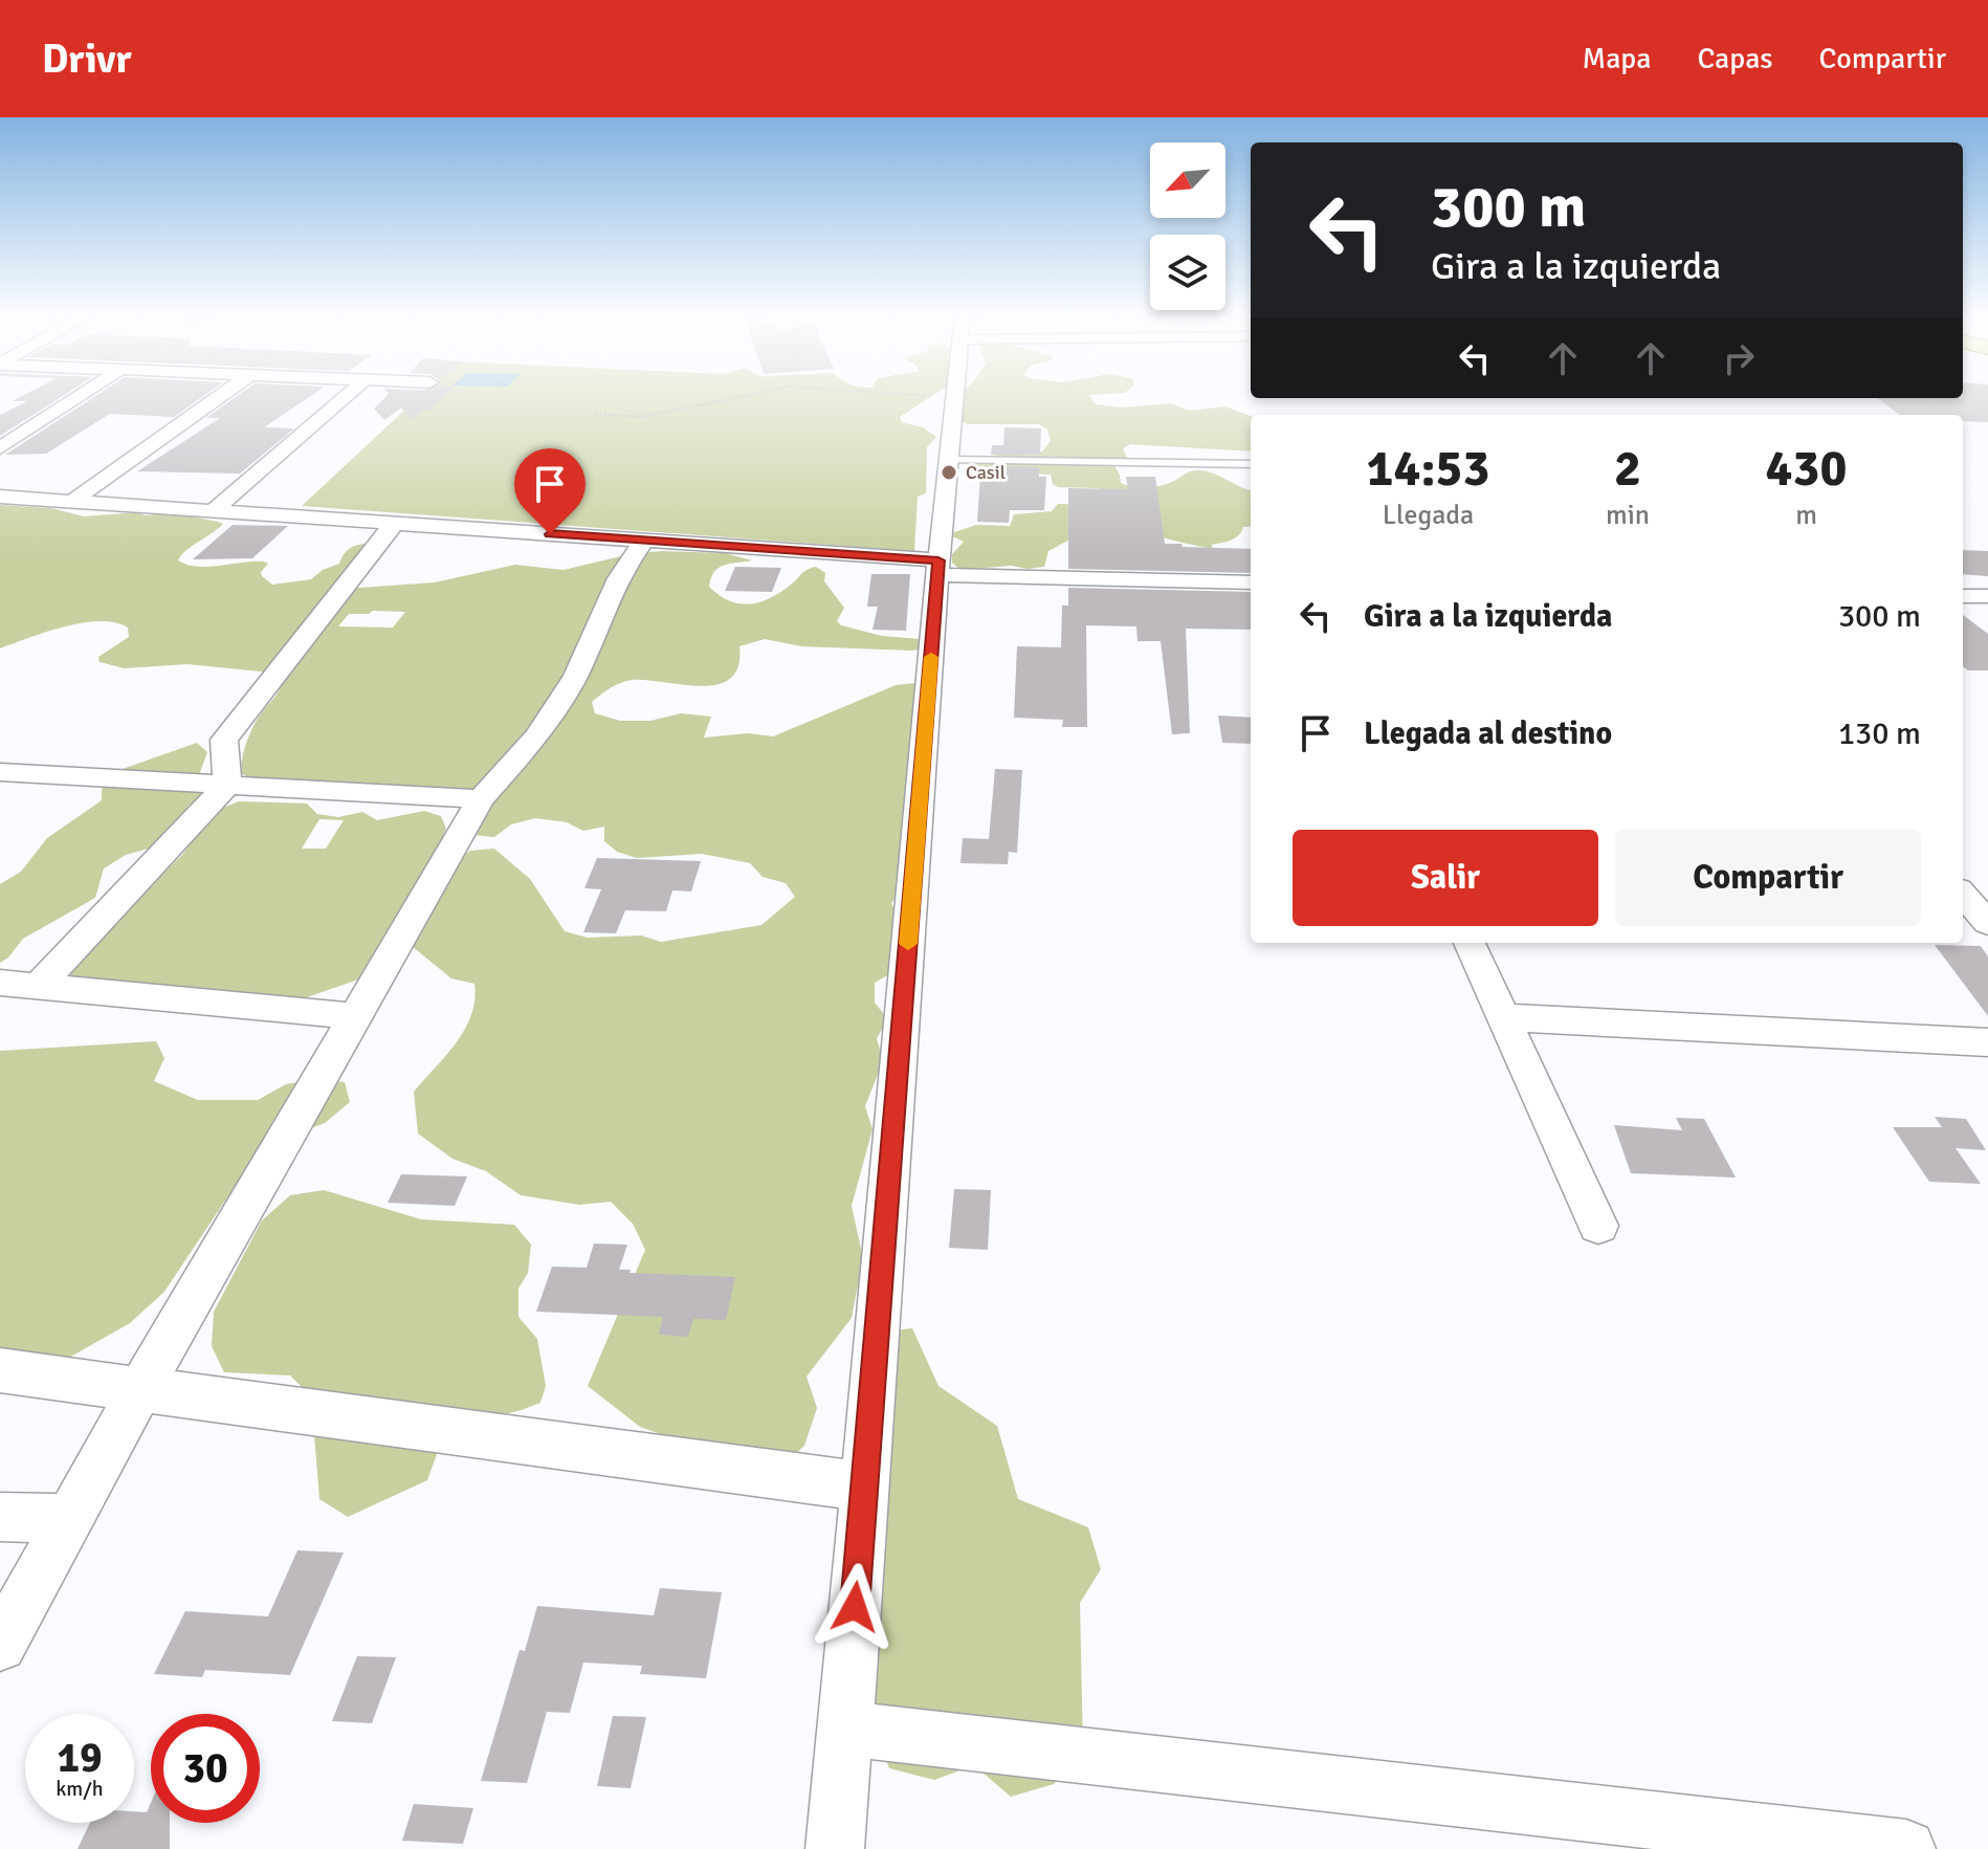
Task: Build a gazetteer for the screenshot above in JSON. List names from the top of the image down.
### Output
{
  "places": ["Casil"],
  "north": "bottom left",
  "page": {
    "header": "Drivr",
    "nav": ["Mapa", "Capas", "Compartir"],
    "turn": ["300 m", "Gira a la izquierda"],
    "eta": [
      "14:53",
      "Llegada",
      "2",
      "min",
      "430",
      "m"
    ],
    "list": [
      {
        "name": "Gira a la izquierda",
        "value": "300 m"
      },
      {
        "name": "Llegada al destino",
        "value": "130 m"
      }
    ],
    "buttons": ["Salir", "Compartir"],
    "speed": "19 km/h",
    "limit": "30"
  }
}
